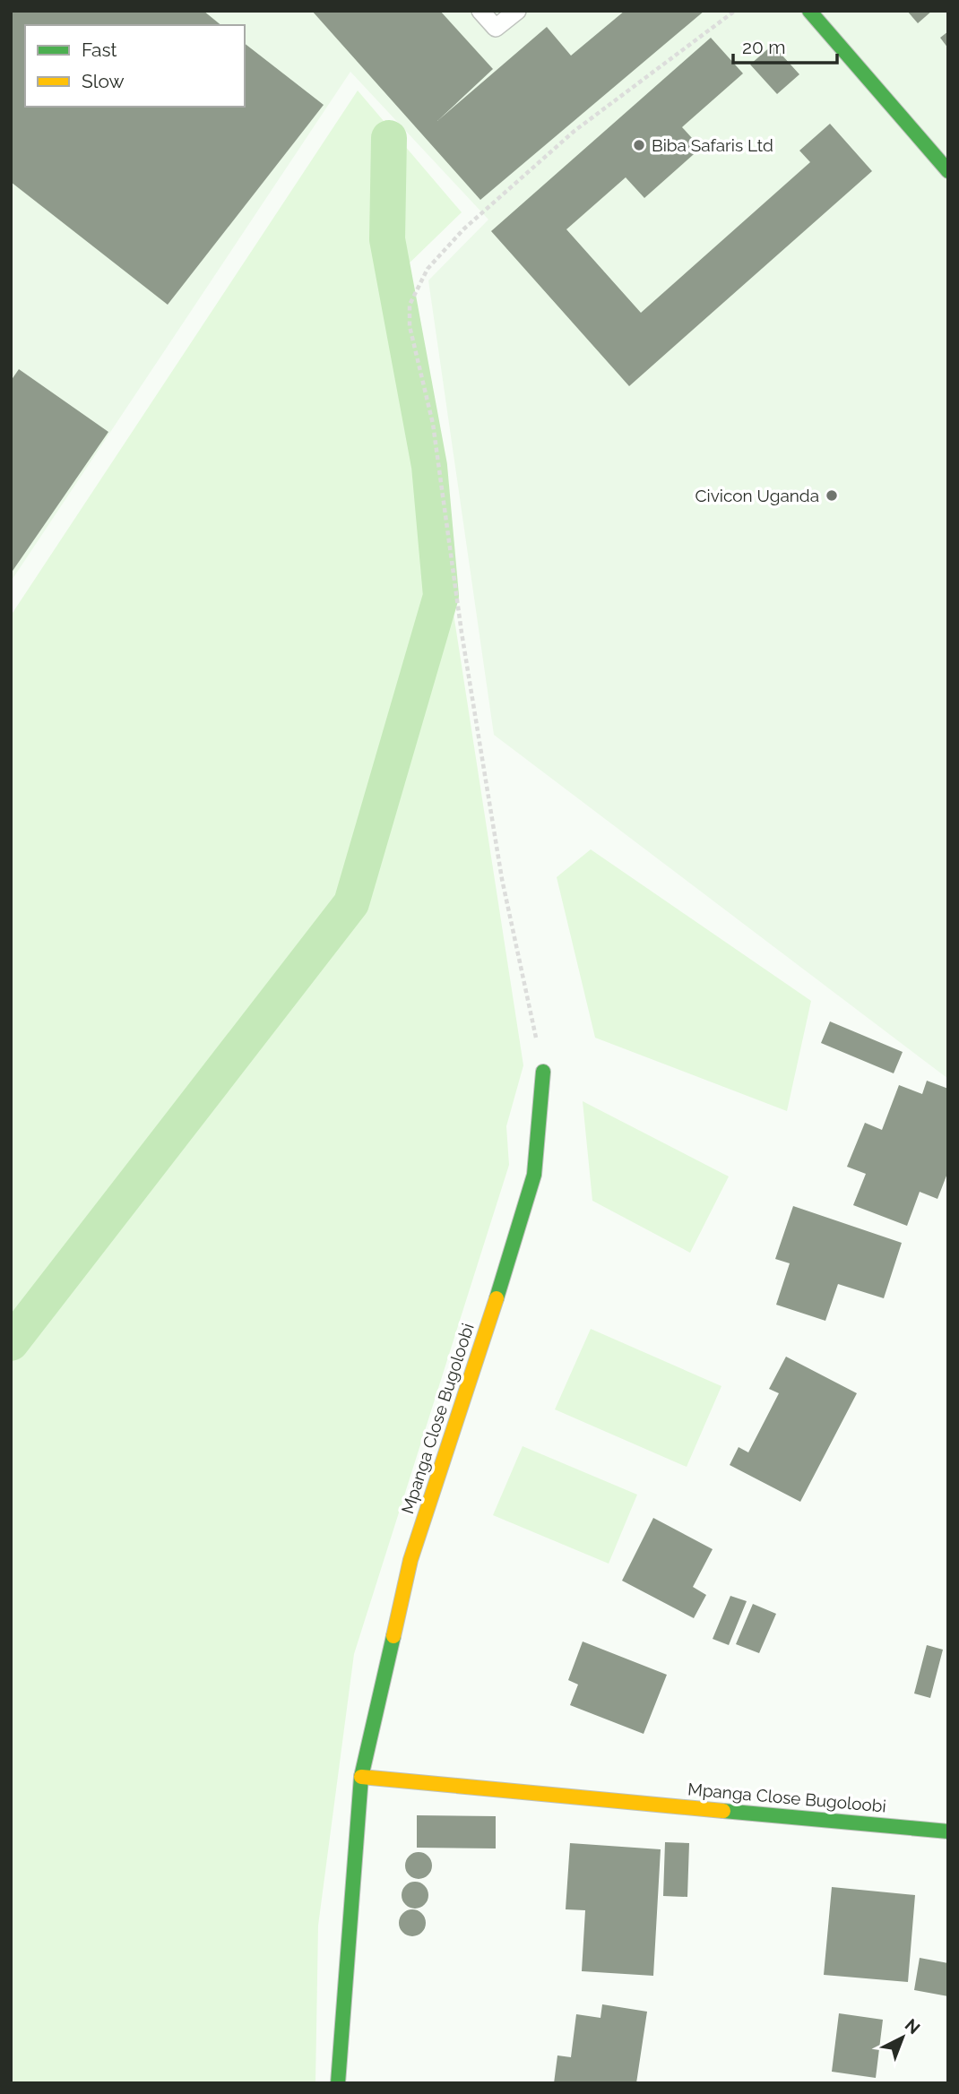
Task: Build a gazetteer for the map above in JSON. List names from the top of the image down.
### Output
{
  "streets": {
    "street": ["Mpanga Close Bugoloobi"]
  },
  "places": ["Biba Safaris Ltd", "Civicon Uganda"],
  "legend": ["Fast", "Slow"],
  "scale_bar": "20 m",
  "north": "top right"
}
